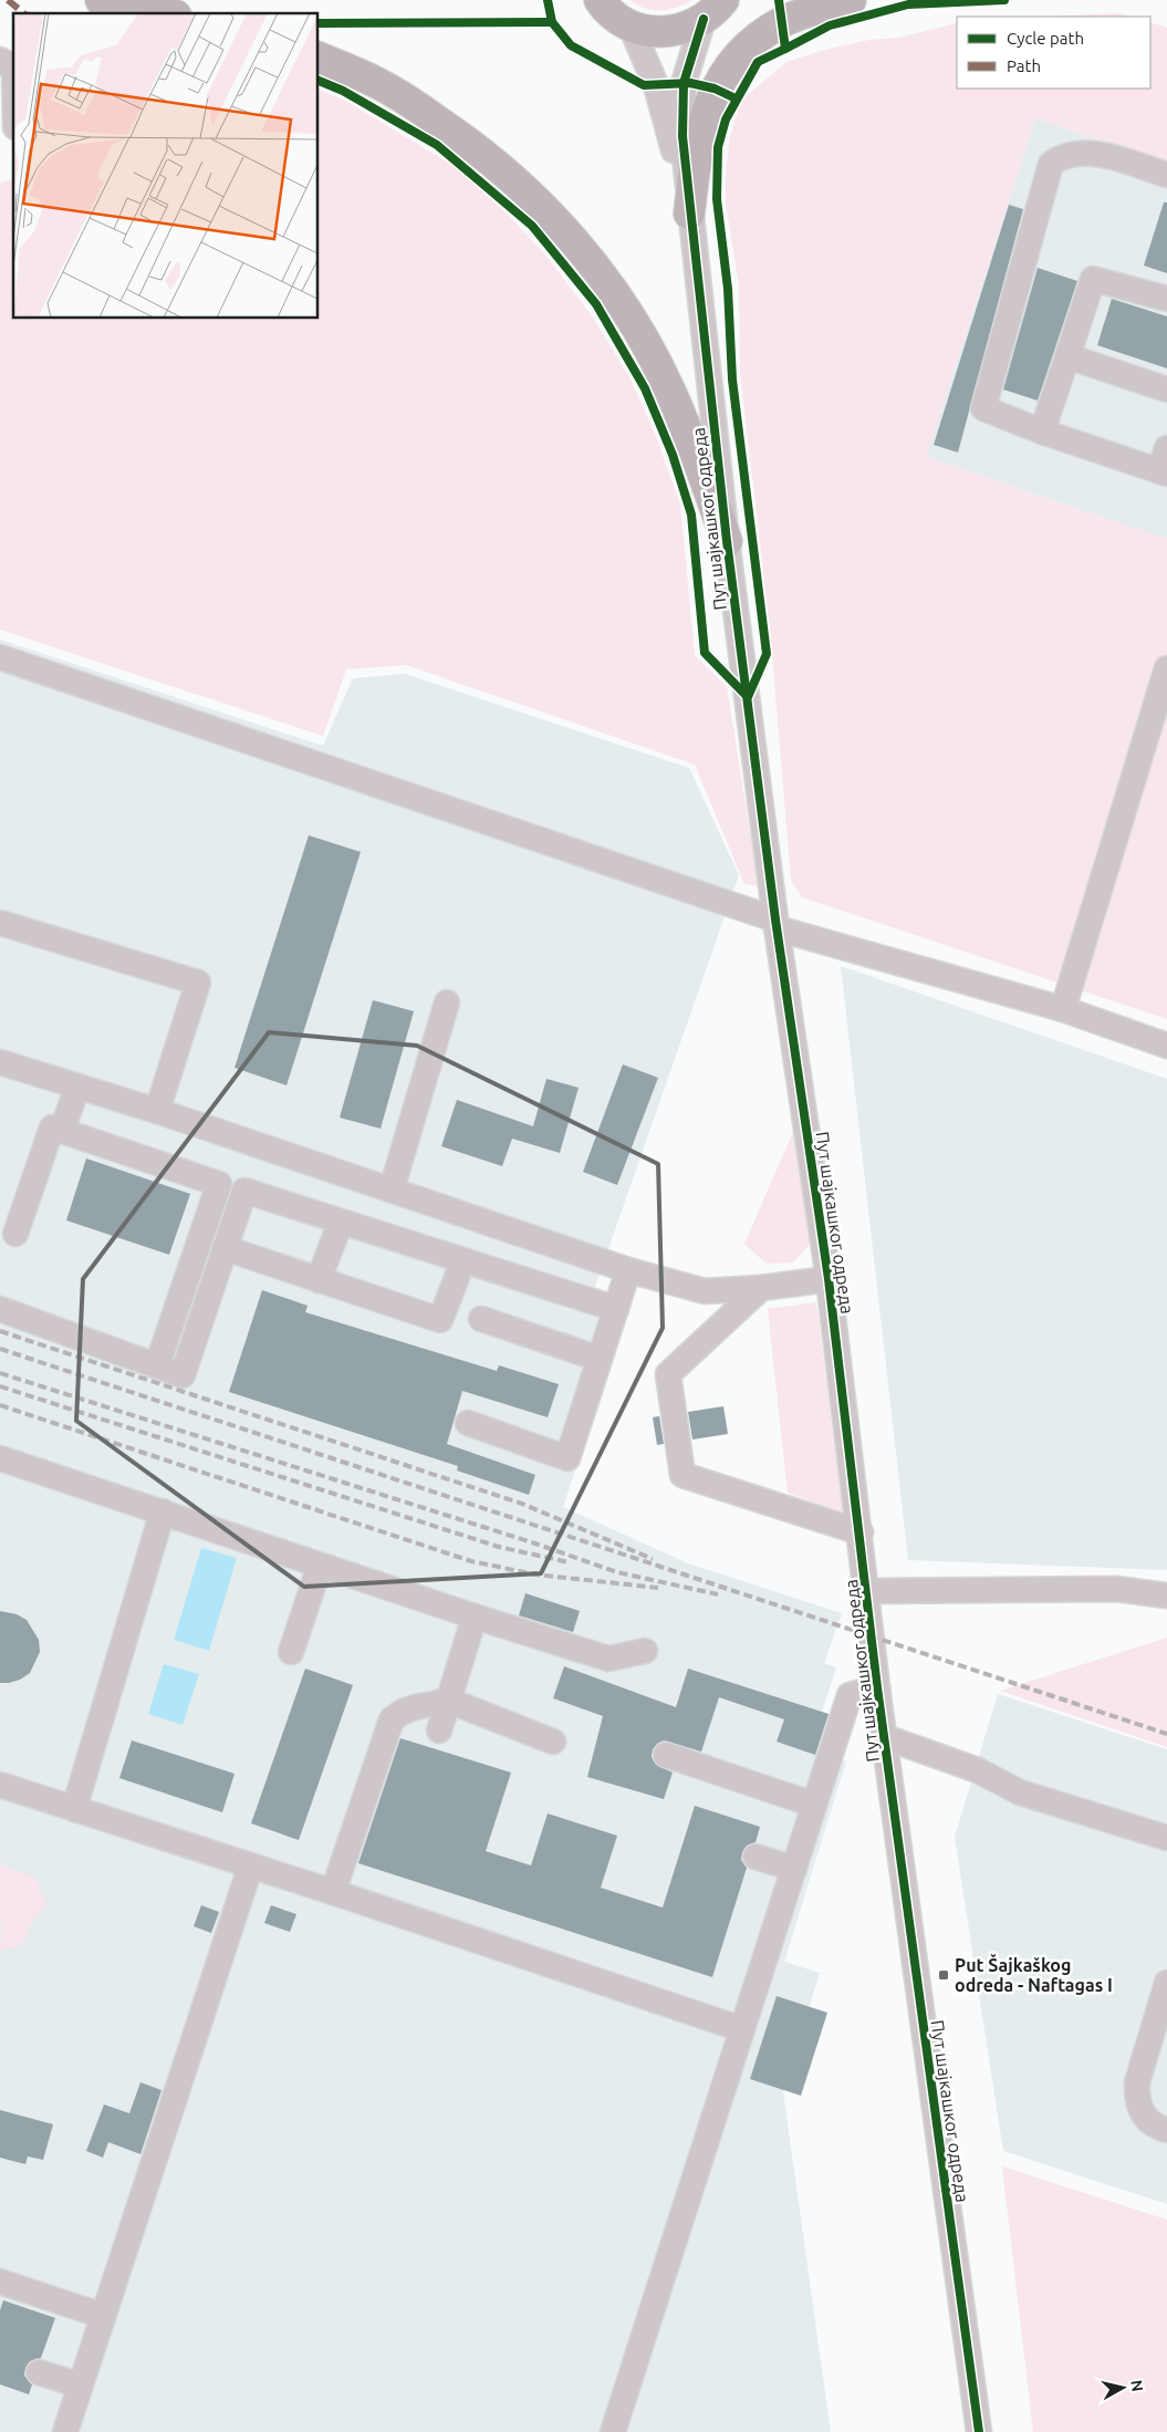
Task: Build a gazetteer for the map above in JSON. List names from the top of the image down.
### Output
{
  "streets": {
    "street": ["Пут шајкашког одреда"]
  },
  "places": {
    "transit": ["Put Šajkaškog odreda - Naftagas I"]
  },
  "legend": ["Cycle path", "Path"],
  "north": "right"
}
